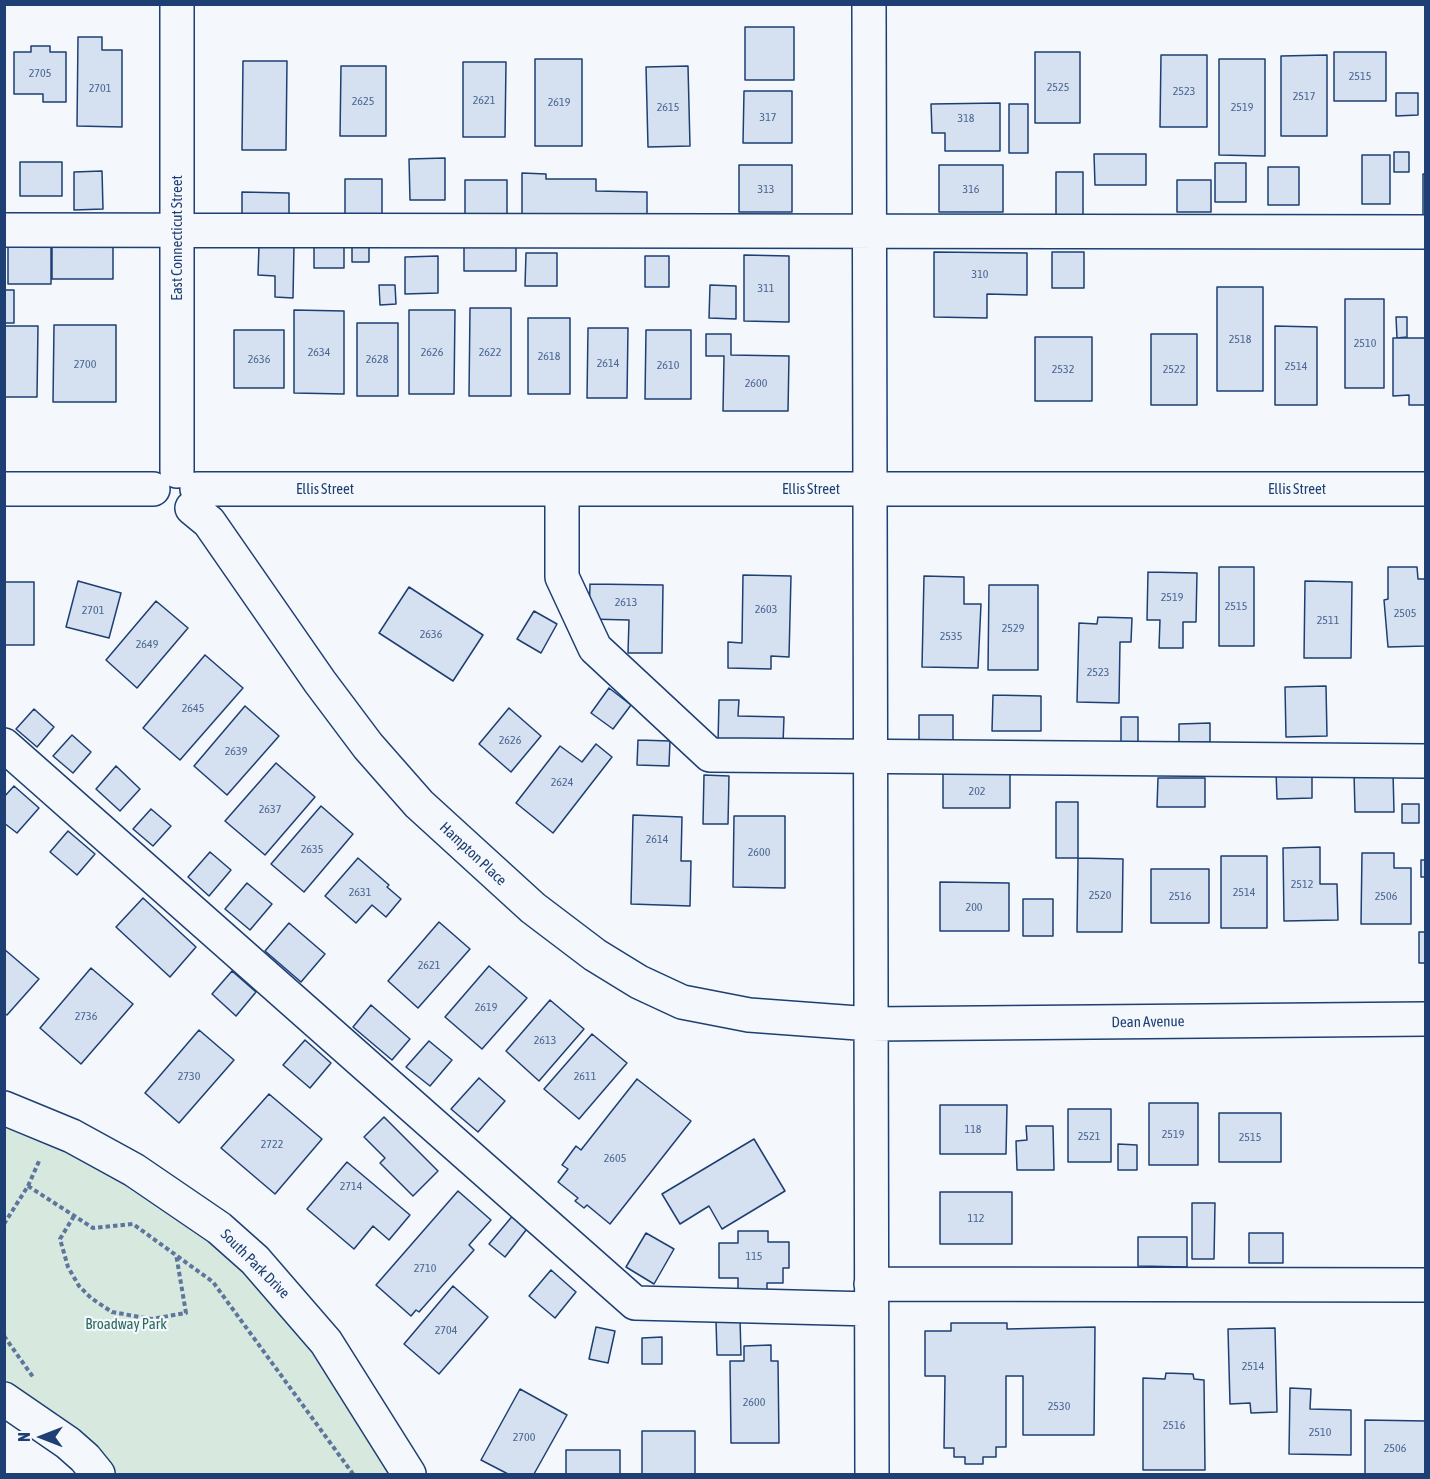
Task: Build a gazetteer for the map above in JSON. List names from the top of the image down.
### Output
{
  "streets": {
    "street": [
      "East Connecticut Street",
      "Ellis Street",
      "Hampton Place",
      "Dean Avenue",
      "South Park Drive"
    ]
  },
  "crossings": [
    ["East Connecticut Street", "Ellis Street"],
    ["East Connecticut Street", "Hampton Place"],
    ["Ellis Street", "Hampton Place"],
    ["Hampton Place", "Dean Avenue"]
  ],
  "parks": ["Broadway Park"],
  "house_numbers": [
    "2705",
    "2515",
    "2525",
    "2701",
    "2523",
    "2517",
    "2621",
    "2625",
    "2619",
    "2615",
    "2519",
    "317",
    "318",
    "313",
    "316",
    "310",
    "311",
    "2518",
    "2510",
    "2634",
    "2626",
    "2622",
    "2618",
    "2636",
    "2628",
    "2614",
    "2700",
    "2610",
    "2514",
    "2532",
    "2522",
    "2600",
    "2519",
    "2613",
    "2515",
    "2603",
    "2701",
    "2505",
    "2511",
    "2529",
    "2636",
    "2535",
    "2649",
    "2523",
    "2645",
    "2626",
    "2639",
    "2624",
    "202",
    "2637",
    "2614",
    "2635",
    "2600",
    "2512",
    "2631",
    "2514",
    "2520",
    "2516",
    "2506",
    "200",
    "2621",
    "2619",
    "2736",
    "2613",
    "2730",
    "2611",
    "118",
    "2519",
    "2521",
    "2515",
    "2722",
    "2605",
    "2714",
    "112",
    "115",
    "2710",
    "2704",
    "2514",
    "2600",
    "2530",
    "2516",
    "2510",
    "2700",
    "2506"
  ],
  "north": "left"
}
